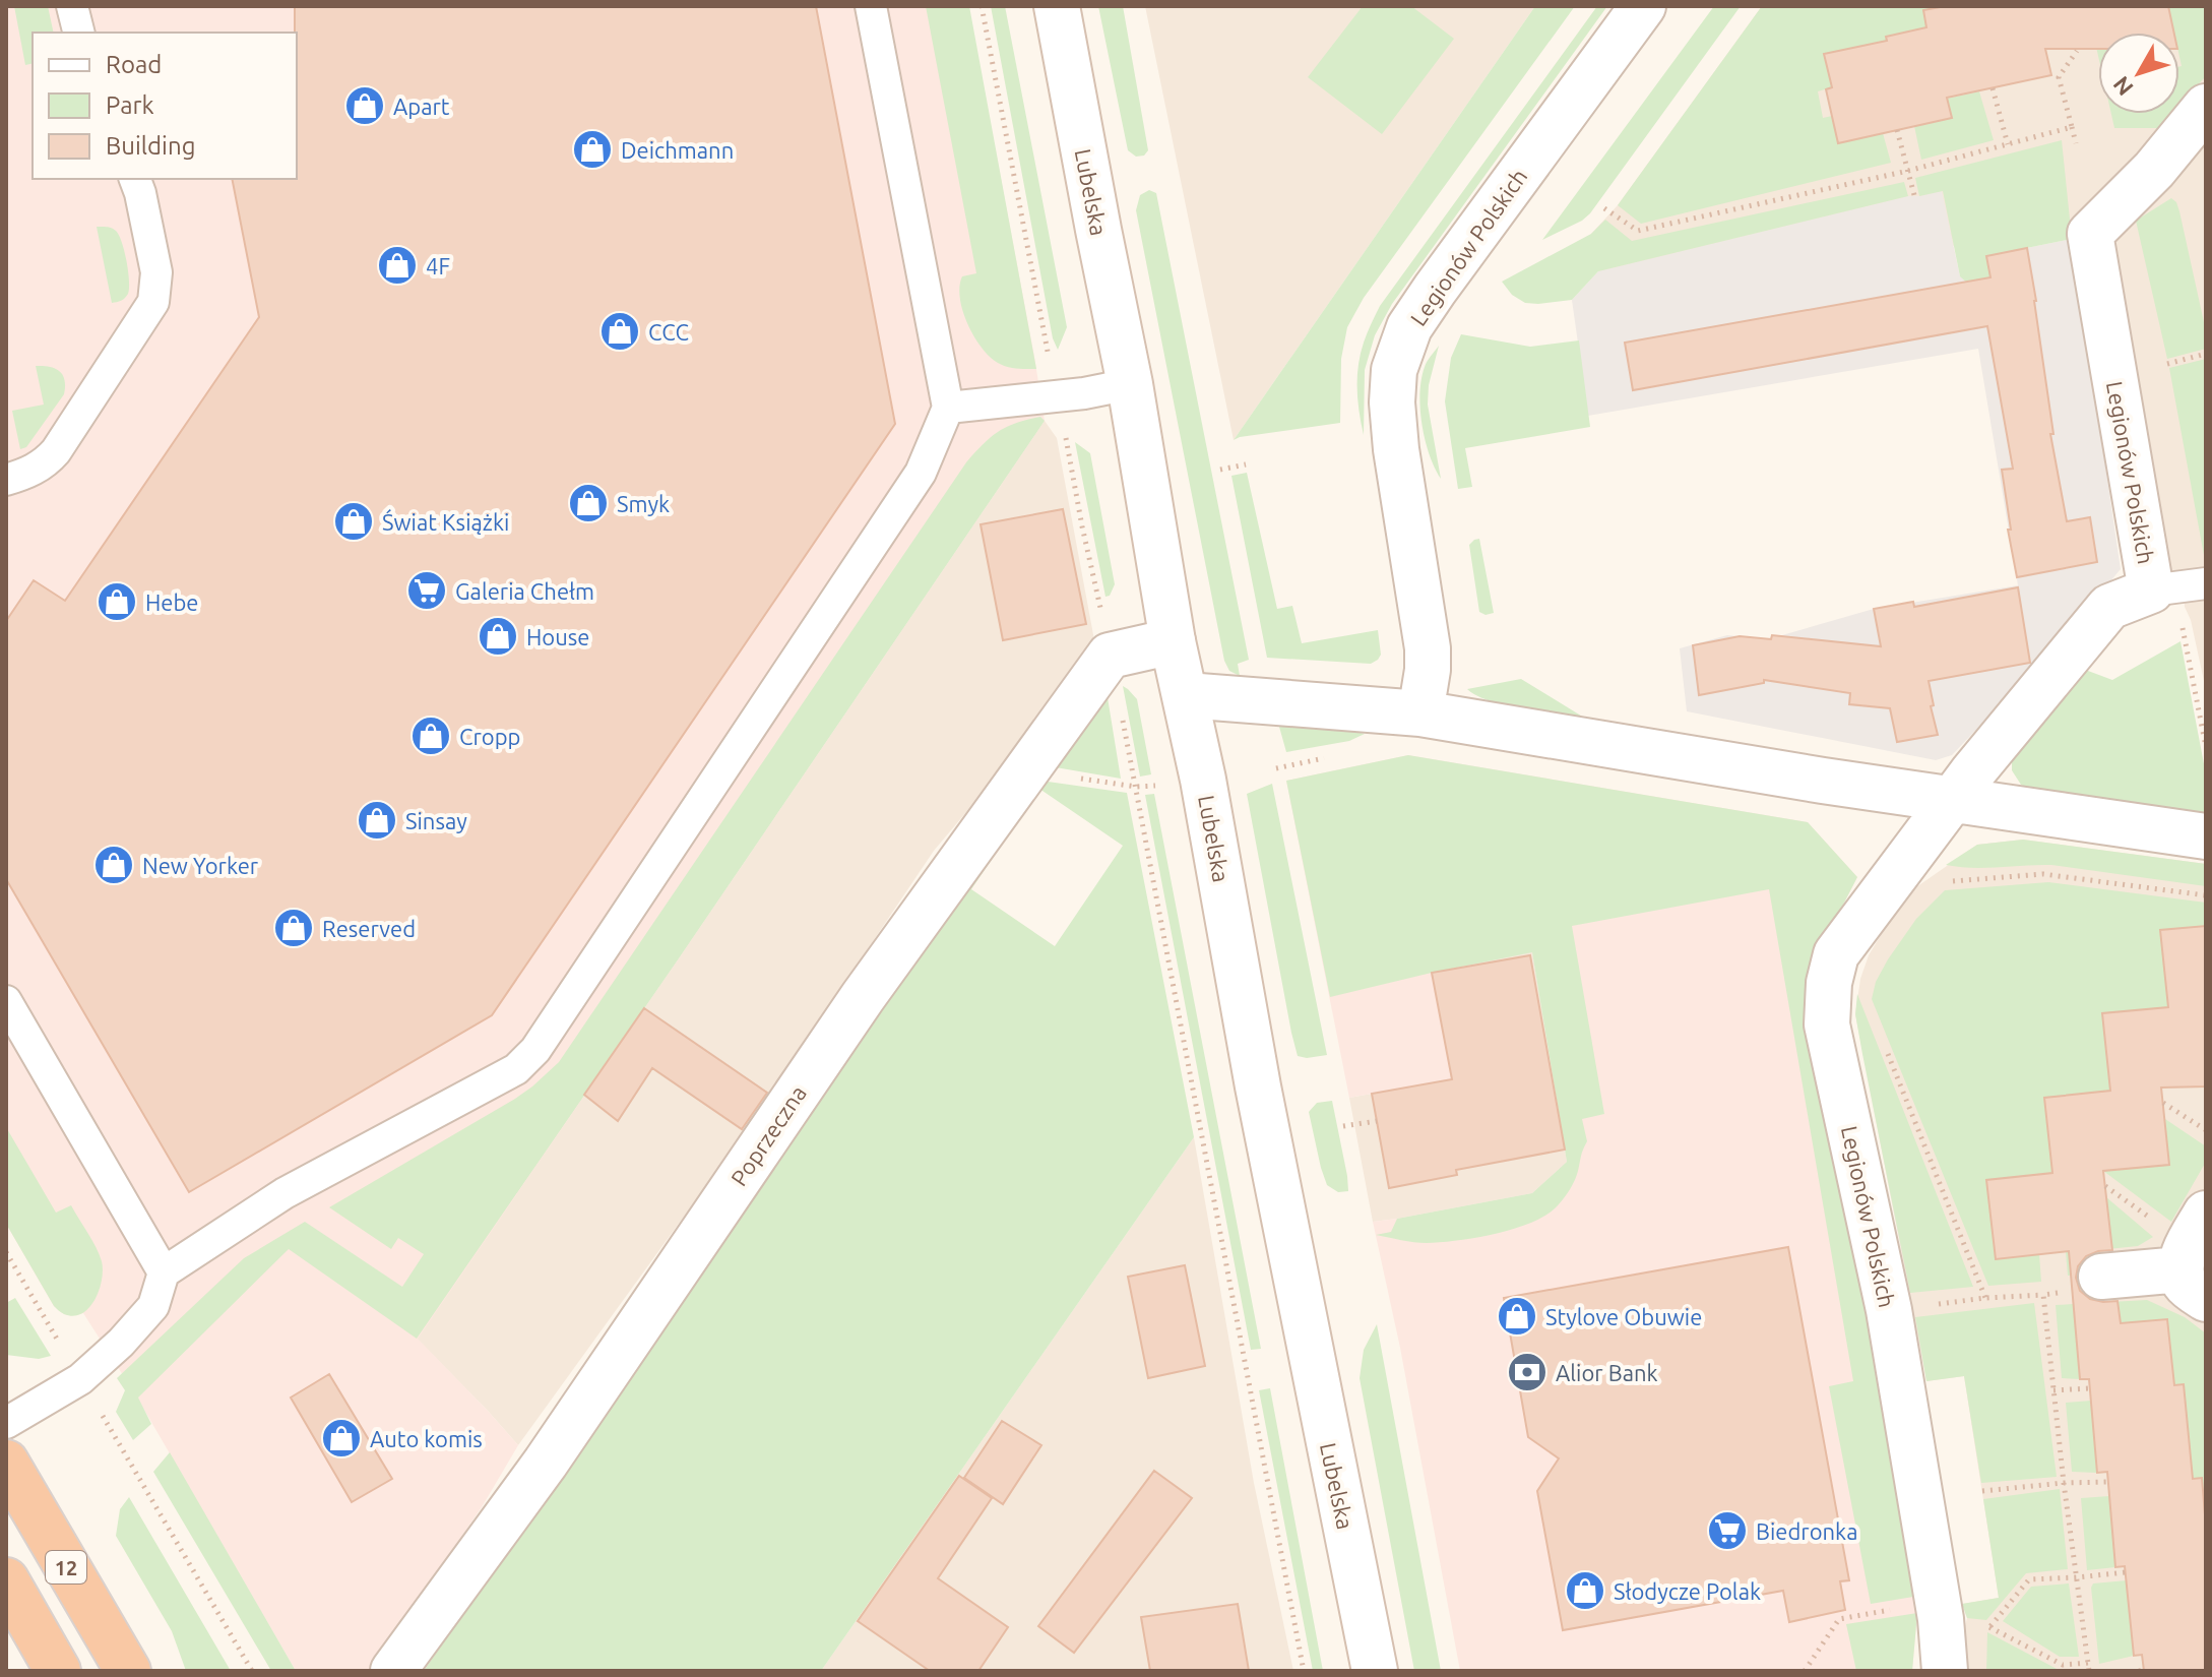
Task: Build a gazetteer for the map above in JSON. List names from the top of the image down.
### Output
{
  "streets": {
    "highway": ["12"],
    "street": ["Lubelska", "Legionów Polskich", "Poprzeczna"]
  },
  "crossings": [
    ["Lubelska", "Poprzeczna"]
  ],
  "places": {
    "shop": [
      "Apart",
      "Deichmann",
      "4F",
      "CCC",
      "Smyk",
      "Świat Książki",
      "Hebe",
      "House",
      "Cropp",
      "Sinsay",
      "New Yorker",
      "Reserved",
      "Stylove Obuwie",
      "Auto komis",
      "Słodycze Polak"
    ],
    "supermarket": ["Galeria Chełm", "Biedronka"],
    "bank": ["Alior Bank"]
  },
  "legend": ["Road", "Park", "Building"],
  "north": "bottom left"
}
